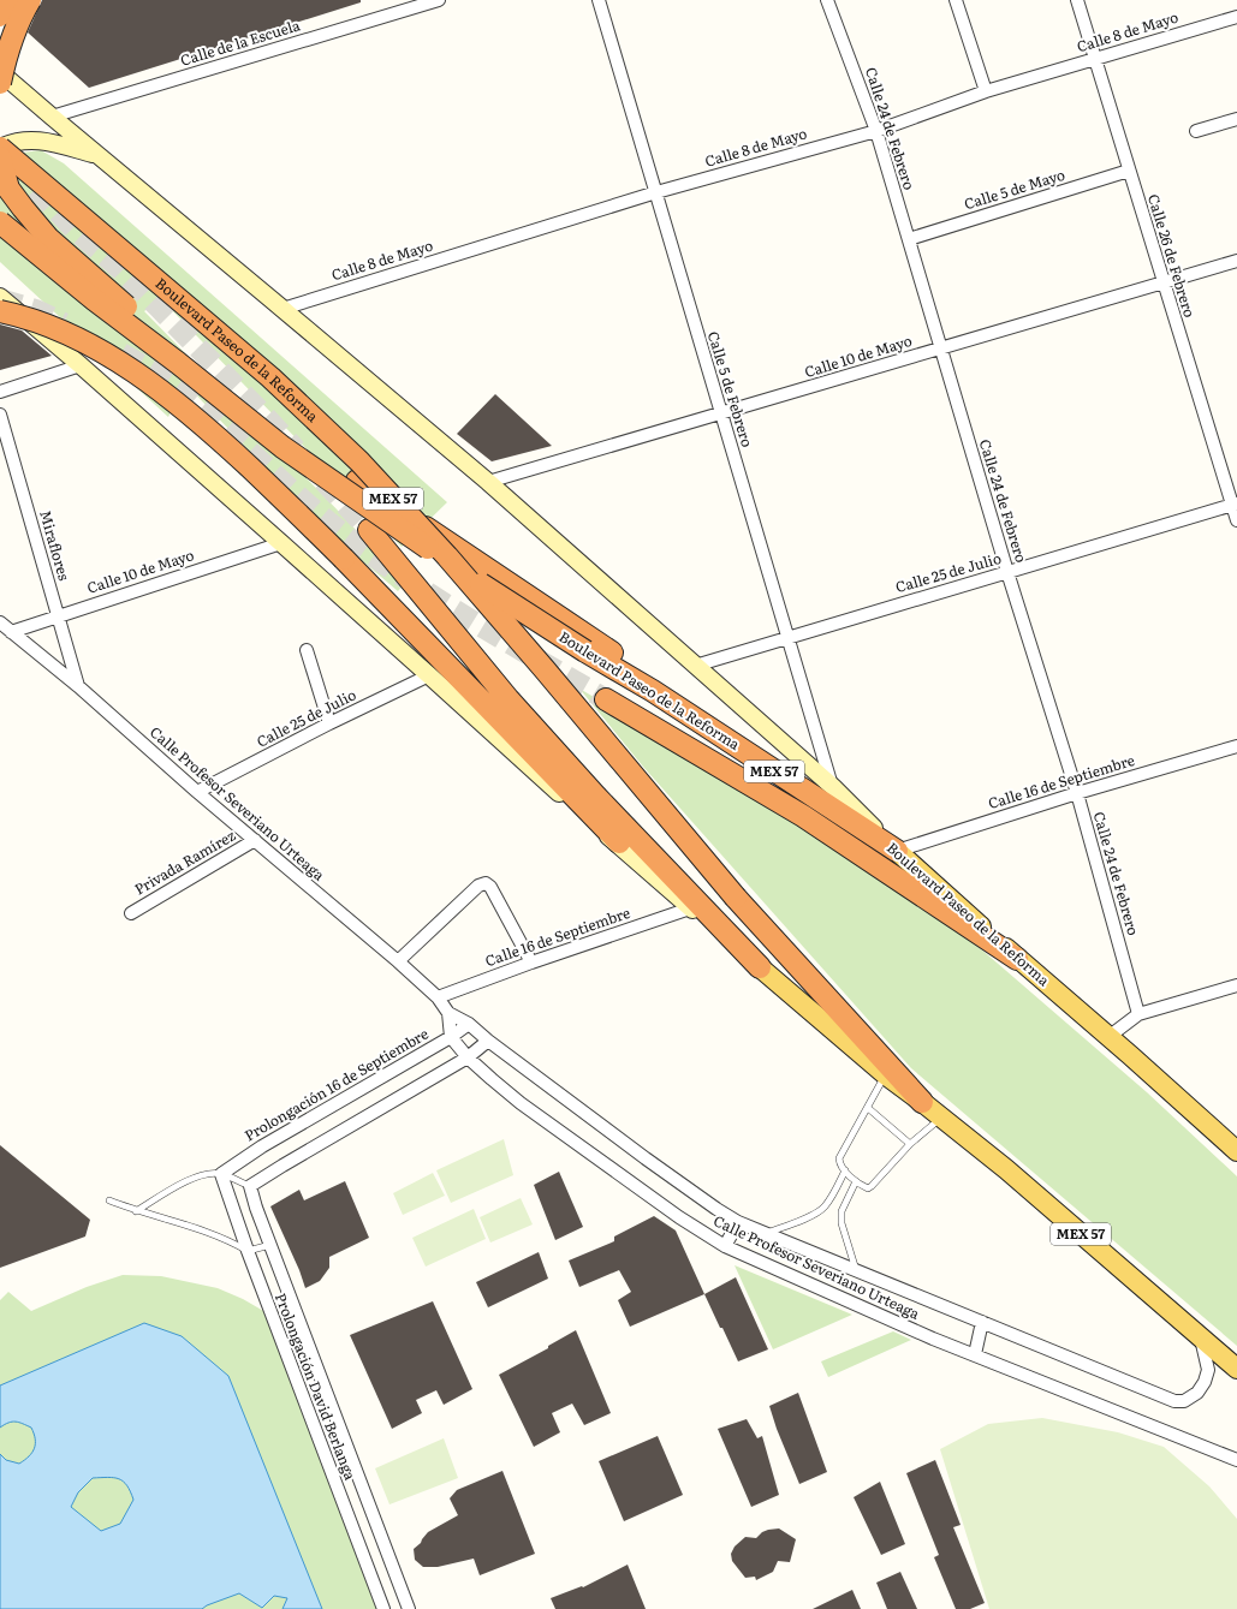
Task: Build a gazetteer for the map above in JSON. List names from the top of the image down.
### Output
{
  "streets": {
    "highway": ["Boulevard Paseo de la Reforma", "MEX 57"],
    "street": [
      "Calle 8 de Mayo",
      "Calle de la Escuela",
      "Calle 24 de Febrero",
      "Calle 5 de Mayo",
      "Calle 26 de Febrero",
      "Calle 10 de Mayo",
      "Calle 5 de Febrero",
      "Miraflores",
      "Calle 25 de Julio",
      "Calle 16 de Septiembre",
      "Calle Profesor Severiano Urteaga",
      "Privada Ramírez",
      "Prolongación 16 de Septiembre",
      "Prolongación David Berlanga"
    ]
  },
  "crossings": [
    ["Calle 8 de Mayo", "Calle 24 de Febrero"],
    ["Calle 8 de Mayo", "Calle 26 de Febrero"],
    ["Calle 8 de Mayo", "Calle 5 de Febrero"],
    ["Calle 24 de Febrero", "Calle 5 de Mayo"],
    ["Calle 24 de Febrero", "Calle 10 de Mayo"],
    ["Calle 24 de Febrero", "Calle 25 de Julio"],
    ["Calle 24 de Febrero", "Calle 16 de Septiembre"],
    ["Calle 5 de Mayo", "Calle 26 de Febrero"],
    ["Calle 26 de Febrero", "Calle 10 de Mayo"],
    ["Calle 26 de Febrero", "Calle 25 de Julio"],
    ["Boulevard Paseo de la Reforma", "Calle 16 de Septiembre"],
    ["Boulevard Paseo de la Reforma", "Calle Profesor Severiano Urteaga"],
    ["Calle 10 de Mayo", "Calle 5 de Febrero"],
    ["Calle 10 de Mayo", "Miraflores"],
    ["Calle 10 de Mayo", "Calle Profesor Severiano Urteaga"],
    ["Calle 5 de Febrero", "Calle 25 de Julio"],
    ["Miraflores", "Calle Profesor Severiano Urteaga"],
    ["Calle 25 de Julio", "Calle Profesor Severiano Urteaga"],
    ["Calle 16 de Septiembre", "Calle Profesor Severiano Urteaga"],
    ["Calle Profesor Severiano Urteaga", "Privada Ramírez"],
    ["Calle Profesor Severiano Urteaga", "Prolongación 16 de Septiembre"],
    ["Prolongación 16 de Septiembre", "Prolongación David Berlanga"]
  ]
}
